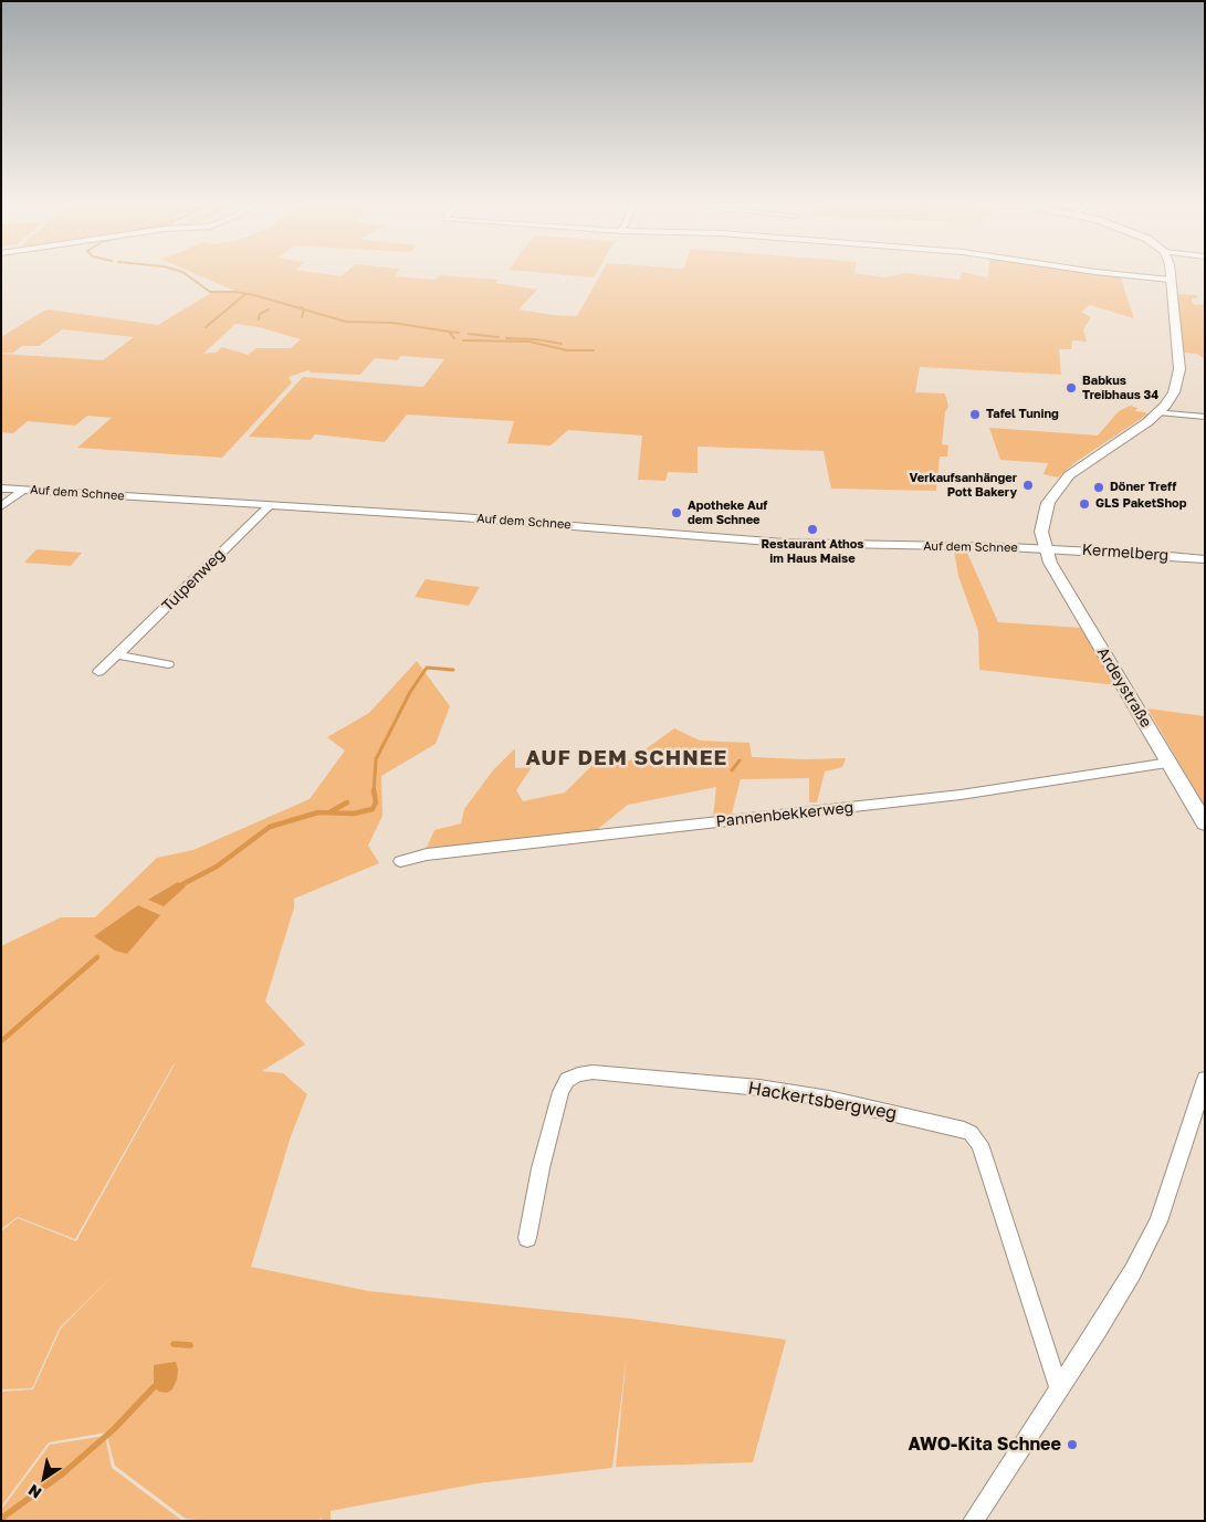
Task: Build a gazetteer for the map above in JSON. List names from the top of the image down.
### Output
{
  "streets": {
    "main road": ["Ardeystraße"],
    "street": [
      "Auf dem Schnee",
      "Kermelberg",
      "Tulpenweg",
      "Pannenbekkerweg",
      "Hackertsbergweg"
    ]
  },
  "crossings": [
    ["Auf dem Schnee", "Kermelberg"],
    ["Auf dem Schnee", "Tulpenweg"],
    ["Auf dem Schnee", "Ardeystraße"],
    ["Kermelberg", "Ardeystraße"],
    ["Ardeystraße", "Pannenbekkerweg"]
  ],
  "districts": ["AUF DEM SCHNEE"],
  "places": [
    "Babkus Treibhaus 34",
    "Tafel Tuning",
    "Verkaufsanhänger Pott Bakery",
    "Döner Treff",
    "GLS PaketShop",
    "Apotheke Auf dem Schnee",
    "Restaurant Athos im Haus Maise",
    "AWO-Kita Schnee"
  ],
  "north": "bottom left"
}
